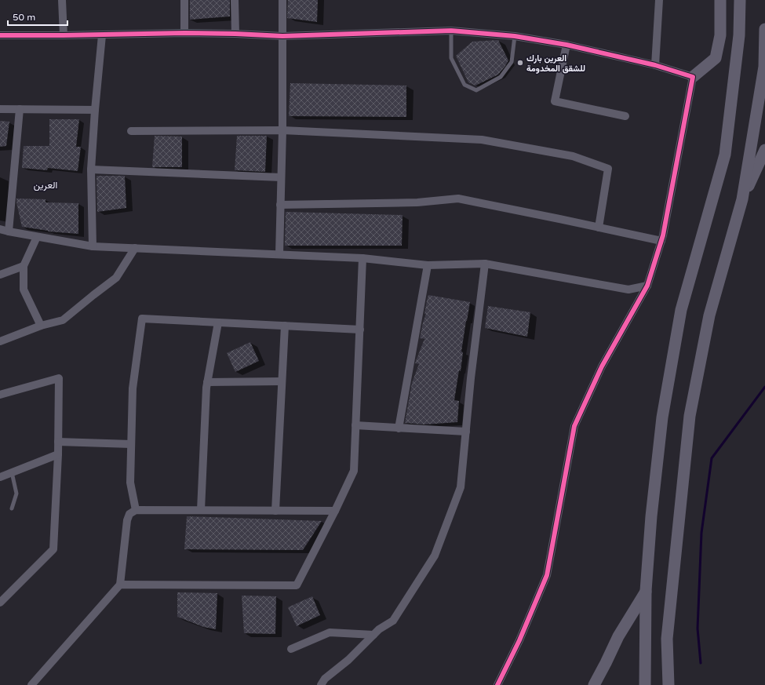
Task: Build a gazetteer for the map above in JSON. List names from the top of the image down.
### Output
{
  "districts": ["العرين"],
  "places": ["العرين بارك للشقق المخدومة"],
  "scale_bar": "50 m"
}
